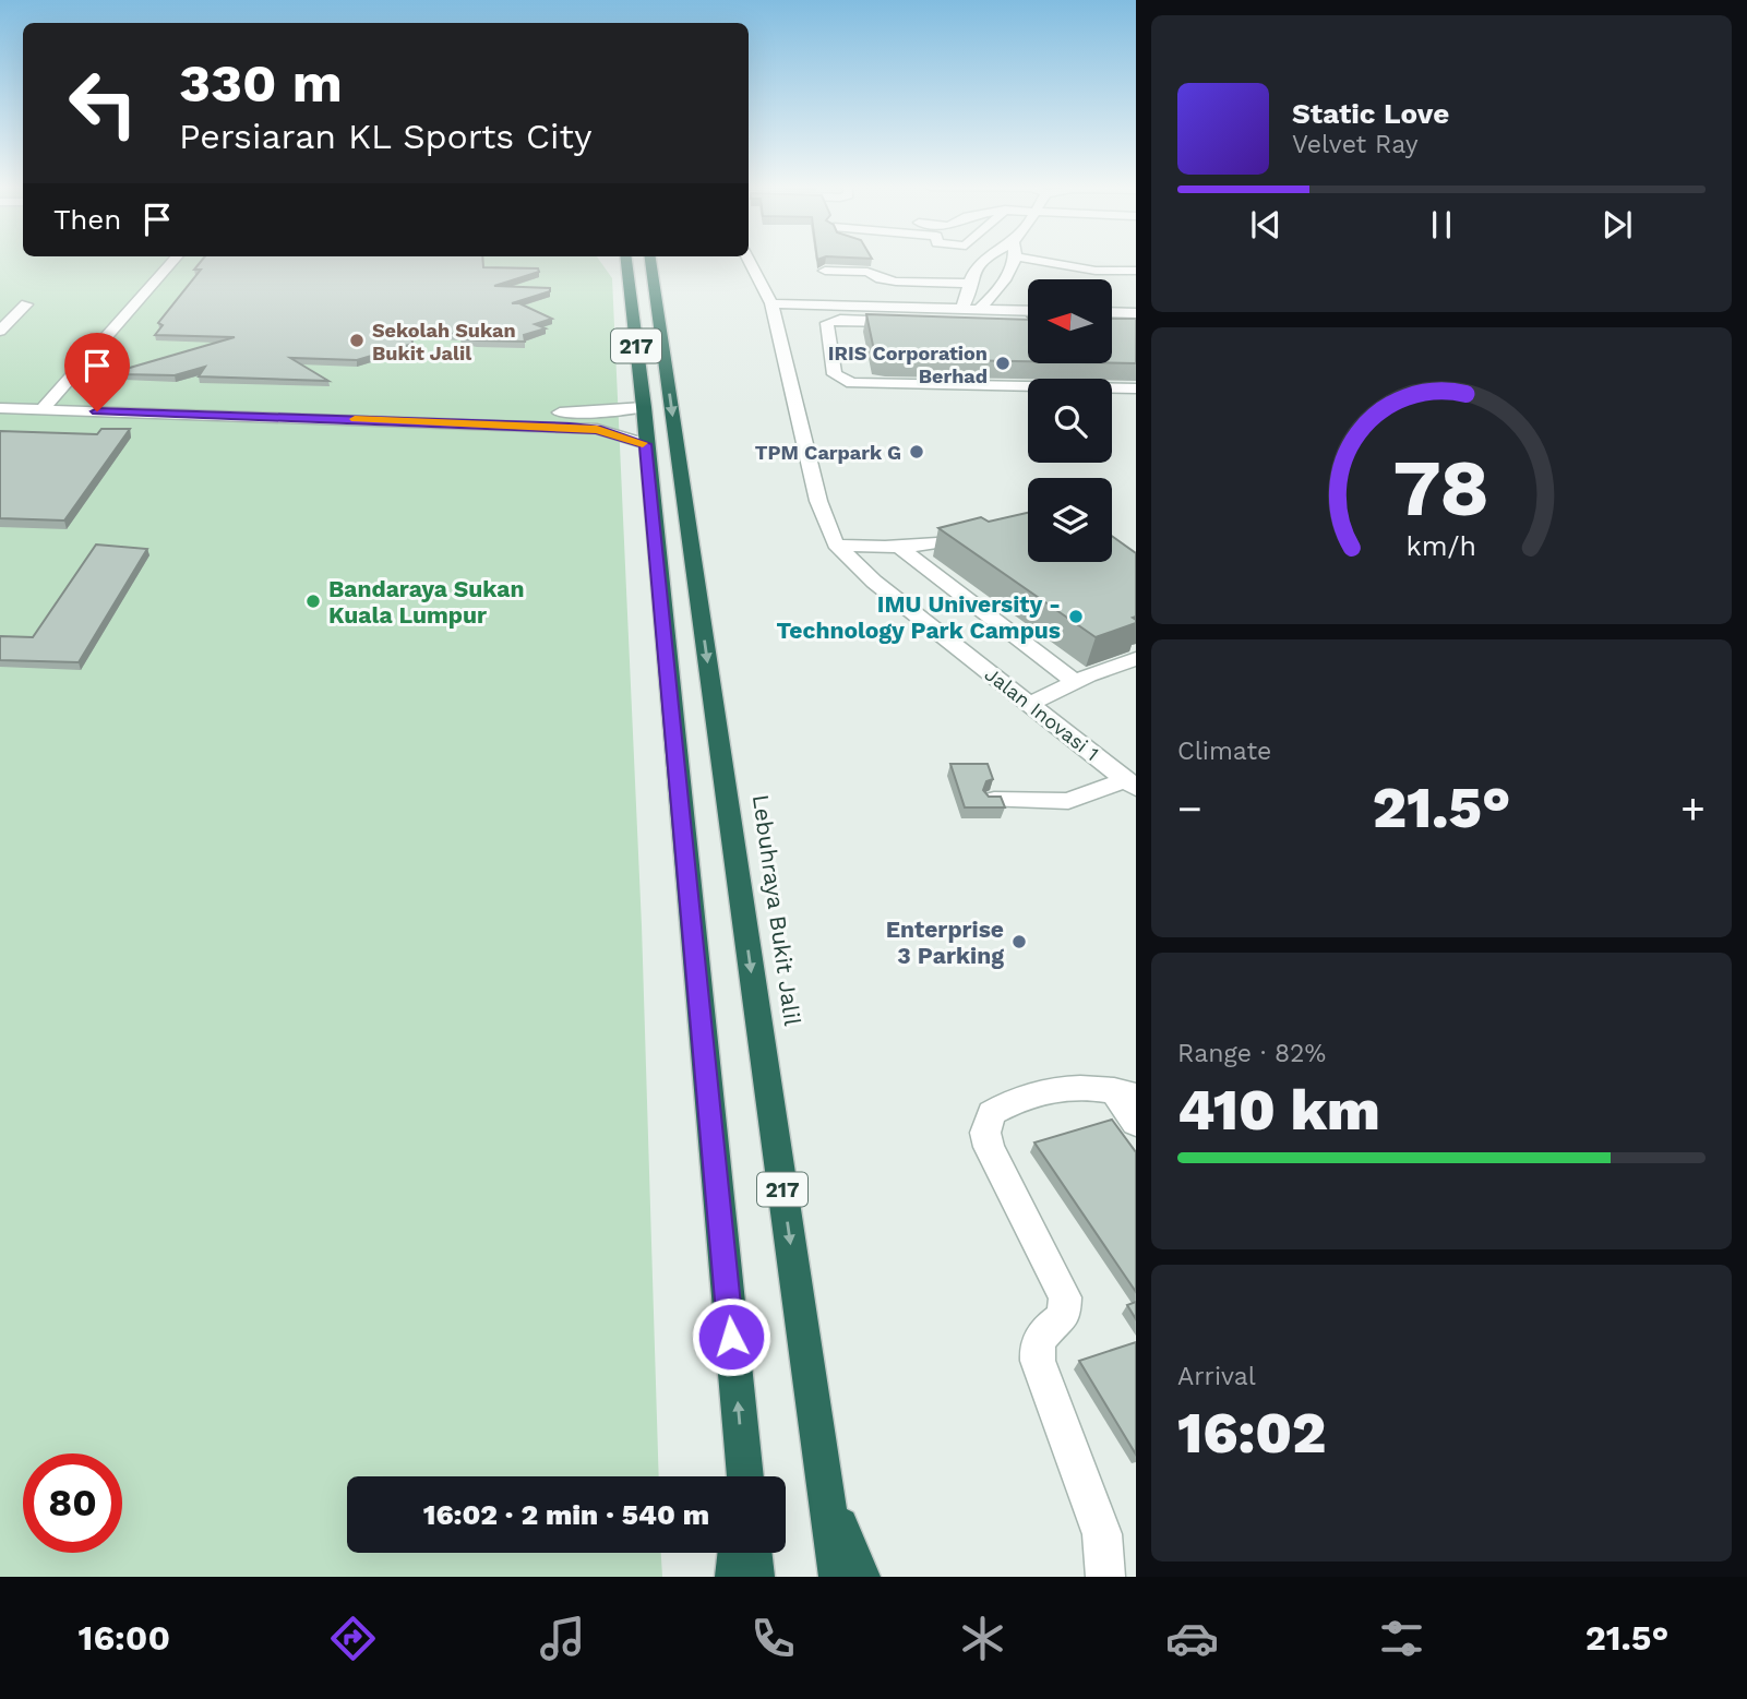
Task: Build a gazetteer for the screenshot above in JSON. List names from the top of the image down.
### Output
{
  "streets": {
    "highway": ["217", "Lebuhraya Bukit Jalil"],
    "street": ["Jalan Inovasi 1"]
  },
  "places": [
    "Sekolah Sukan Bukit Jalil",
    "IRIS Corporation Berhad",
    "TPM Carpark G",
    "Bandaraya Sukan Kuala Lumpur",
    "IMU University - Technology Park Campus",
    "Enterprise 3 Parking"
  ],
  "north": "left",
  "page": {
    "turn": ["330 m", "Persiaran KL Sports City"],
    "song": ["Static Love", "Velvet Ray"],
    "then": "Then",
    "tile": [
      "Climate",
      ["Range · 82%", "410 km"],
      ["Arrival", "16:02"]
    ],
    "heat": ["−", "21.5°", "+"],
    "limit": "80",
    "trip": "16:02 · 2 min · 540 m",
    "tabs": ["16:00", "21.5°"],
    "gauge": ["78", "km/h"]
  }
}
